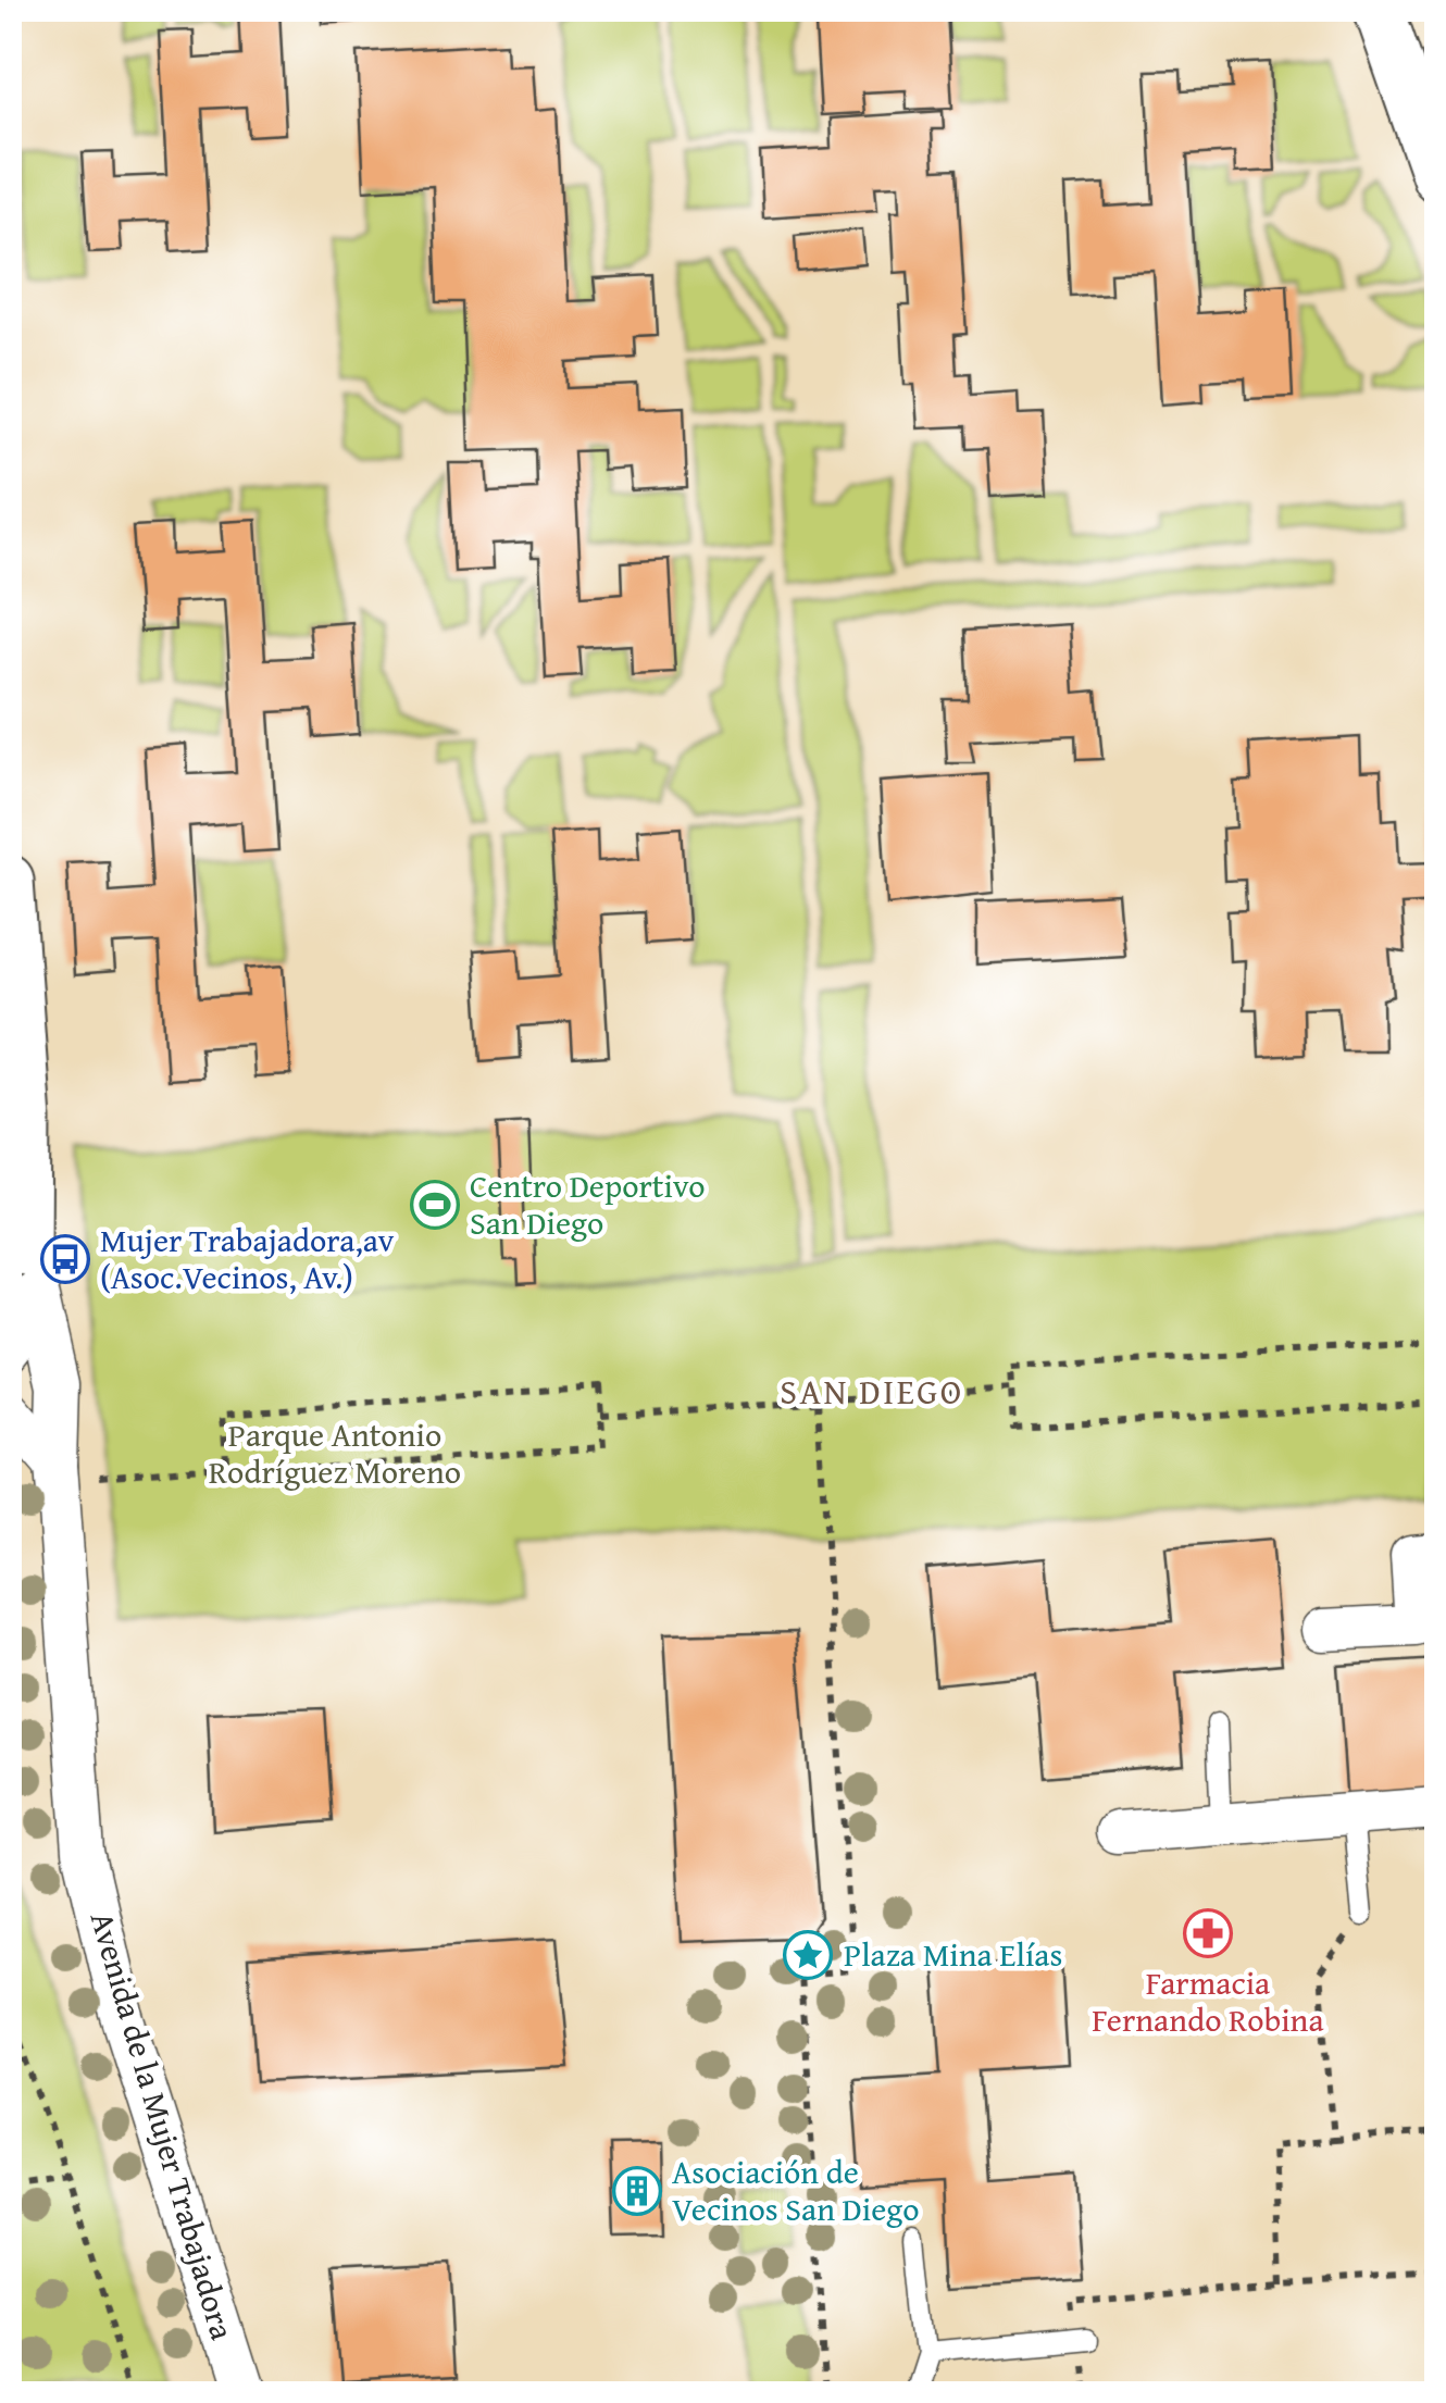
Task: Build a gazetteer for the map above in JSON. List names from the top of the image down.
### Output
{
  "streets": {
    "street": ["Avenida de la Mujer Trabajadora"]
  },
  "districts": ["SAN DIEGO"],
  "parks": ["Parque Antonio Rodríguez Moreno"],
  "places": {
    "sports": ["Centro Deportivo San Diego"],
    "bus stop": ["Mujer Trabajadora,av (Asoc.Vecinos, Av.)"],
    "pharmacy": ["Farmacia Fernando Robina"],
    "place": ["Plaza Mina Elías"],
    "building": ["Asociación de Vecinos San Diego"]
  }
}
